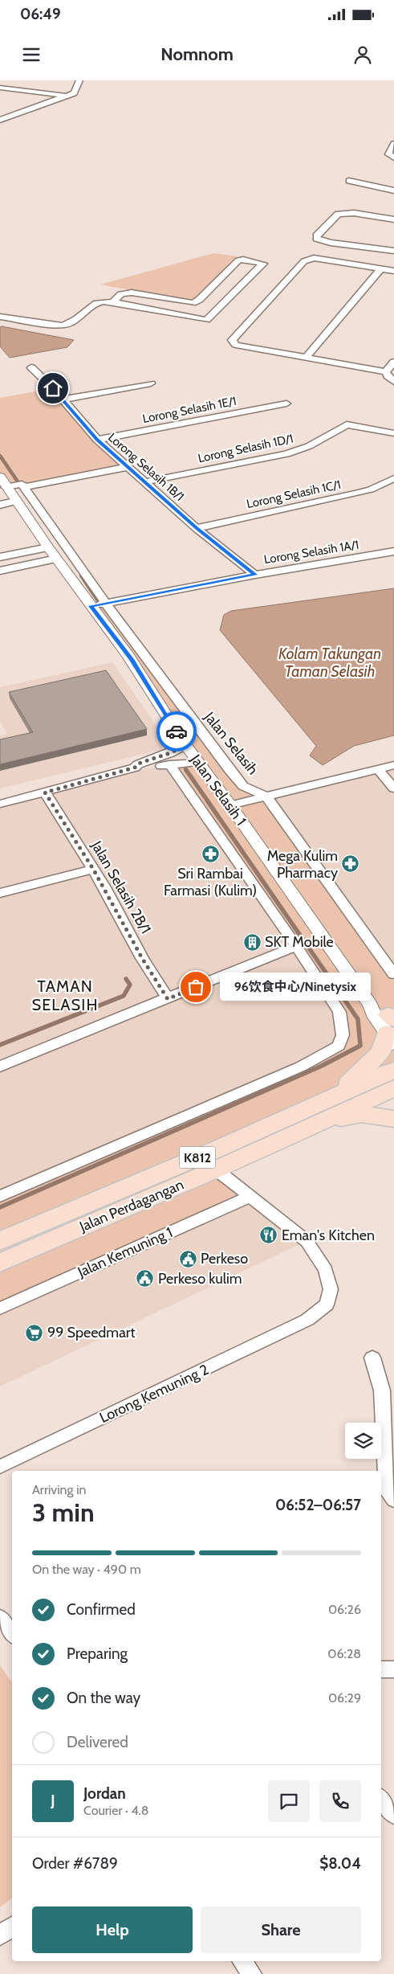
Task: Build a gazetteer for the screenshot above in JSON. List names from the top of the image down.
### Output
{
  "streets": {
    "main road": ["K812", "Jalan Perdagangan"],
    "street": [
      "Lorong Selasih 1E/1",
      "Lorong Selasih 1D/1",
      "Lorong Selasih 1B/1",
      "Lorong Selasih 1C/1",
      "Lorong Selasih 1A/1",
      "Jalan Selasih",
      "Jalan Selasih 1",
      "Jalan Selasih 2B/1",
      "Jalan Kemuning 1",
      "Lorong Kemuning 2"
    ]
  },
  "crossings": [
    ["Lorong Selasih 1E/1", "Lorong Selasih 1B/1"],
    ["Lorong Selasih 1D/1", "Lorong Selasih 1B/1"],
    ["Lorong Selasih 1B/1", "Lorong Selasih 1C/1"],
    ["Lorong Selasih 1B/1", "Lorong Selasih 1A/1"],
    ["Lorong Selasih 1A/1", "Jalan Selasih"],
    ["Lorong Selasih 1A/1", "Jalan Selasih 1"],
    ["Jalan Perdagangan", "Lorong Kemuning 2"],
    ["Jalan Kemuning 1", "Lorong Kemuning 2"]
  ],
  "districts": ["TAMAN SELASIH"],
  "water": ["Kolam Takungan Taman Selasih"],
  "places": {
    "pharmacy": ["Sri Rambai Farmasi (Kulim)", "Mega Kulim Pharmacy"],
    "building": ["SKT Mobile"],
    "other": ["96饮食中心/Ninetysix"],
    "restaurant": ["Eman's Kitchen"],
    "public building": ["Perkeso", "Perkeso kulim"],
    "supermarket": ["99 Speedmart"]
  },
  "page": {
    "status": "06:49",
    "header": "Nomnom",
    "bubble": "96饮食中心/Ninetysix",
    "heading": ["3 min", "Arriving in", "06:52–06:57"],
    "panel": [
      "Jordan",
      "Courier · 4.8",
      "Order #6789",
      "$8.04"
    ],
    "bar": "On the way · 490 m",
    "list": [
      ["Confirmed", "06:26"],
      ["Preparing", "06:28"],
      ["On the way", "06:29"],
      "Delivered"
    ],
    "round": "J",
    "buttons": ["Help", "Share"]
  }
}
